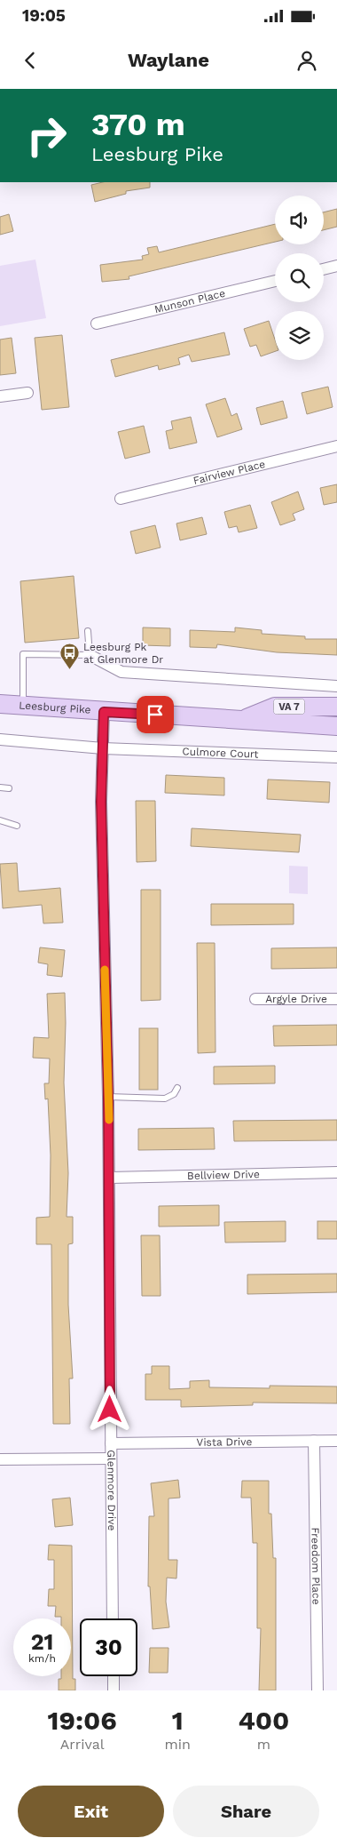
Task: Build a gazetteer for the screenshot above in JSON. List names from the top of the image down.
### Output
{
  "streets": {
    "main road": ["VA 7", "Leesburg Pike"],
    "street": [
      "Munson Place",
      "Fairview Place",
      "Culmore Court",
      "Argyle Drive",
      "Bellview Drive",
      "Vista Drive",
      "Glenmore Drive",
      "Freedom Place"
    ]
  },
  "crossings": [
    ["Leesburg Pike", "Glenmore Drive"],
    ["Culmore Court", "Glenmore Drive"],
    ["Bellview Drive", "Glenmore Drive"],
    ["Vista Drive", "Glenmore Drive"],
    ["Vista Drive", "Freedom Place"]
  ],
  "places": {
    "bus stop": ["Leesburg Pk at Glenmore Dr"]
  },
  "page": {
    "status": "19:05",
    "header": "Waylane",
    "turn": ["370 m", "Leesburg Pike"],
    "speed": "21 km/h",
    "limit": "30",
    "eta": [
      "19:06",
      "Arrival",
      "1",
      "min",
      "400",
      "m"
    ],
    "buttons": ["Exit", "Share"]
  }
}
